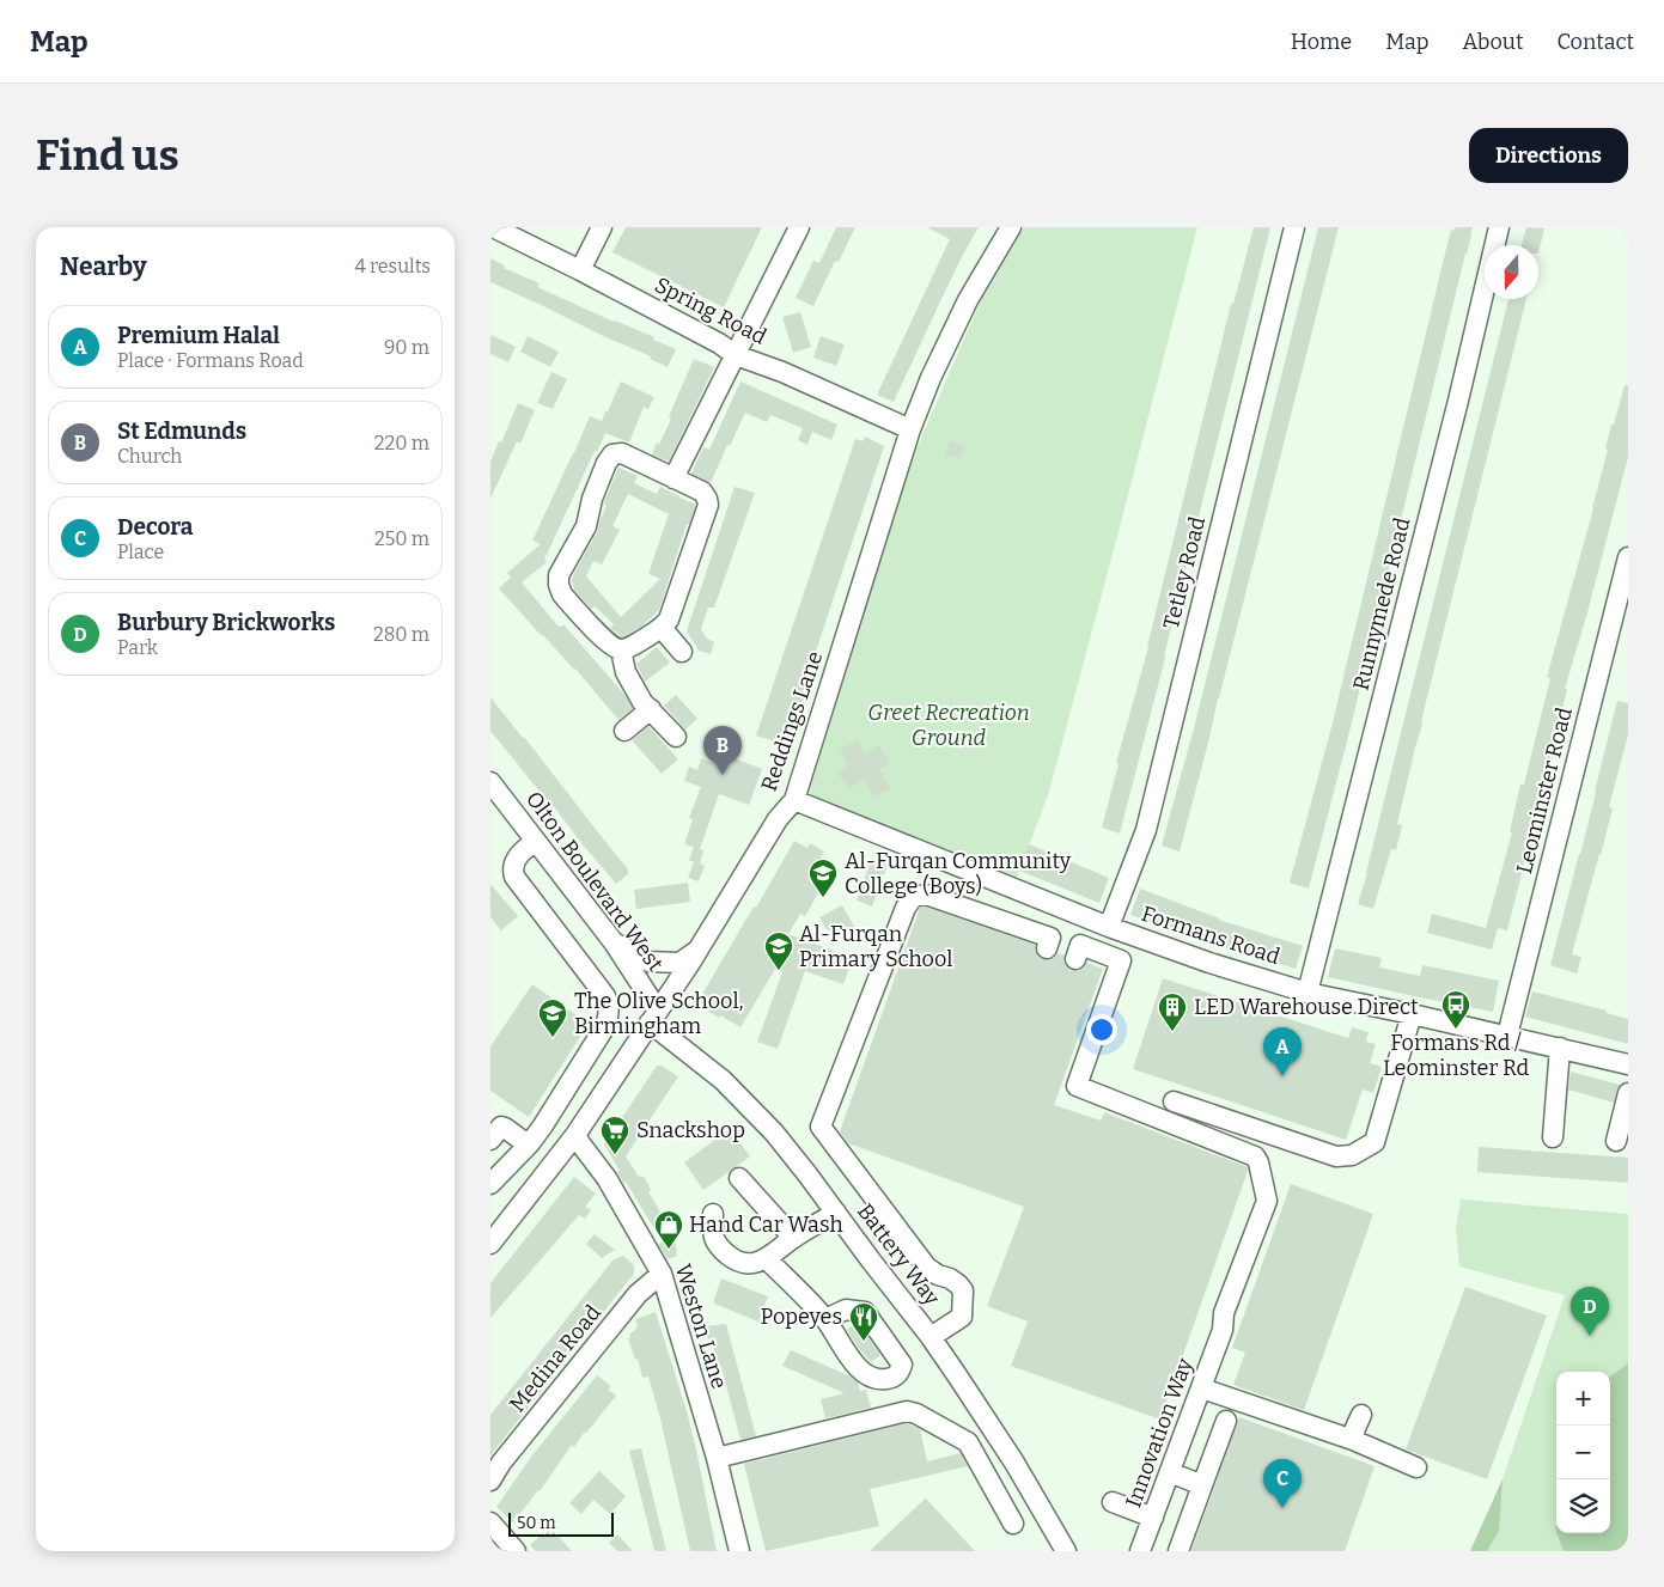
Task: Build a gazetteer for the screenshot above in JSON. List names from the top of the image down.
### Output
{
  "streets": {
    "street": [
      "Spring Road",
      "Tetley Road",
      "Runnymede Road",
      "Reddings Lane",
      "Leominster Road",
      "Olton Boulevard West",
      "Formans Road",
      "Battery Way",
      "Weston Lane",
      "Medina Road",
      "Innovation Way"
    ]
  },
  "crossings": [
    ["Spring Road", "Reddings Lane"],
    ["Tetley Road", "Formans Road"],
    ["Runnymede Road", "Formans Road"],
    ["Reddings Lane", "Olton Boulevard West"],
    ["Reddings Lane", "Formans Road"],
    ["Reddings Lane", "Battery Way"],
    ["Reddings Lane", "Weston Lane"],
    ["Leominster Road", "Formans Road"],
    ["Olton Boulevard West", "Battery Way"],
    ["Weston Lane", "Medina Road"]
  ],
  "parks": ["Greet Recreation Ground"],
  "places": {
    "school or university": ["Al-Furqan Community College (Boys)", "Al-Furqan Primary School", "The Olive School, Birmingham"],
    "bus stop": ["Formans Rd / Leominster Rd"],
    "building": ["LED Warehouse Direct"],
    "supermarket": ["Snackshop"],
    "shop": ["Hand Car Wash"],
    "restaurant": ["Popeyes"]
  },
  "scale_bar": "50 m",
  "north": "bottom",
  "page": {
    "header": "Map",
    "nav": [
      "Home",
      "Map",
      "About",
      "Contact"
    ],
    "buttons": "Directions",
    "title": "Find us",
    "heading": ["Nearby", "4 results"],
    "list": [
      {
        "mark": "A",
        "name": "Premium Halal",
        "note": "Place · Formans Road",
        "value": "90 m"
      },
      {
        "mark": "B",
        "name": "St Edmunds",
        "note": "Church",
        "value": "220 m"
      },
      {
        "mark": "C",
        "name": "Decora",
        "note": "Place",
        "value": "250 m"
      },
      {
        "mark": "D",
        "name": "Burbury Brickworks",
        "note": "Park",
        "value": "280 m"
      }
    ],
    "pins": [
      "B",
      "A",
      "D",
      "C"
    ],
    "map_buttons": ["+", "−"],
    "scale": "50 m"
  }
}
